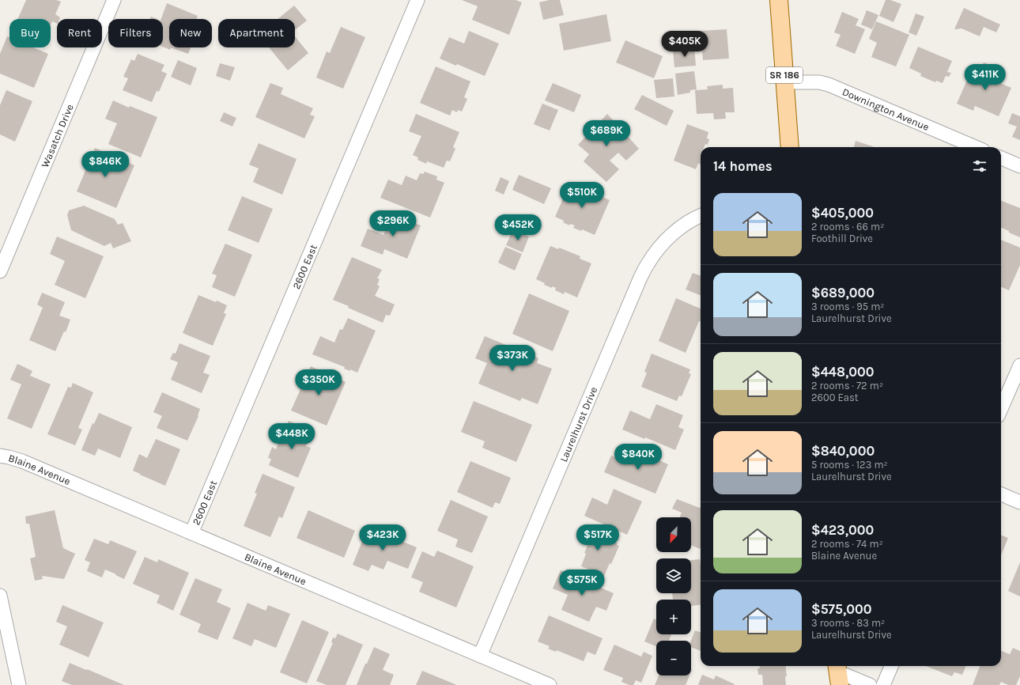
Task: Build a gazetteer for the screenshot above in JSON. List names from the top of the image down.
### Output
{
  "streets": {
    "main road": ["SR 186"],
    "street": [
      "Downington Avenue",
      "Wasatch Drive",
      "2600 East",
      "Laurelhurst Drive",
      "Blaine Avenue"
    ]
  },
  "crossings": [
    ["SR 186", "Downington Avenue"],
    ["2600 East", "Blaine Avenue"],
    ["Laurelhurst Drive", "Blaine Avenue"]
  ],
  "north": "bottom left",
  "page": {
    "chip": [
      "Buy",
      "Rent",
      "Filters",
      "New",
      "Apartment"
    ],
    "price": [
      "$405K",
      "$411K",
      "$689K",
      "$846K",
      "$510K",
      "$296K",
      "$452K",
      "$373K",
      "$350K",
      "$448K",
      "$840K",
      "$423K",
      "$517K",
      "$575K"
    ],
    "heading": "14 homes",
    "list": [
      {
        "name": "$405,000",
        "note": "2 rooms · 66 m² · Foothill Drive"
      },
      {
        "name": "$689,000",
        "note": "3 rooms · 95 m² · Laurelhurst Drive"
      },
      {
        "name": "$448,000",
        "note": "2 rooms · 72 m² · 2600 East"
      },
      {
        "name": "$840,000",
        "note": "5 rooms · 123 m² · Laurelhurst Drive"
      },
      {
        "name": "$423,000",
        "note": "2 rooms · 74 m² · Blaine Avenue"
      },
      {
        "name": "$575,000",
        "note": "3 rooms · 83 m² · Laurelhurst Drive"
      }
    ],
    "map_buttons": ["+", "−"]
  }
}
